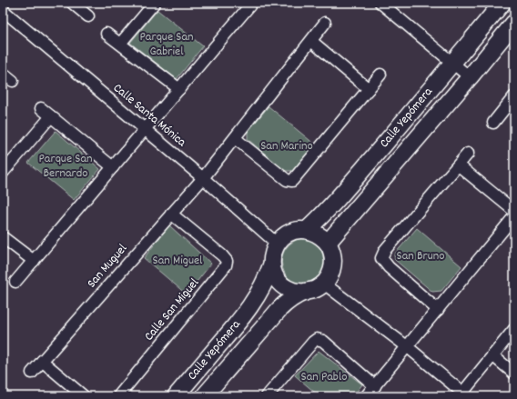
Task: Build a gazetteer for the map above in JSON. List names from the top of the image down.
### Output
{
  "streets": {
    "main road": ["Calle Yepómera"],
    "street": ["Calle Santa Mónica", "San Muguel", "Calle San Miguel"]
  },
  "crossings": [
    ["Calle Santa Mónica", "Calle Yepómera"],
    ["Calle Santa Mónica", "San Muguel"],
    ["San Muguel", "Calle San Miguel"]
  ],
  "parks": [
    "Parque San Gabriel",
    "San Marino",
    "Parque San Bernardo",
    "San Bruno",
    "San Miguel",
    "San Pablo"
  ]
}
